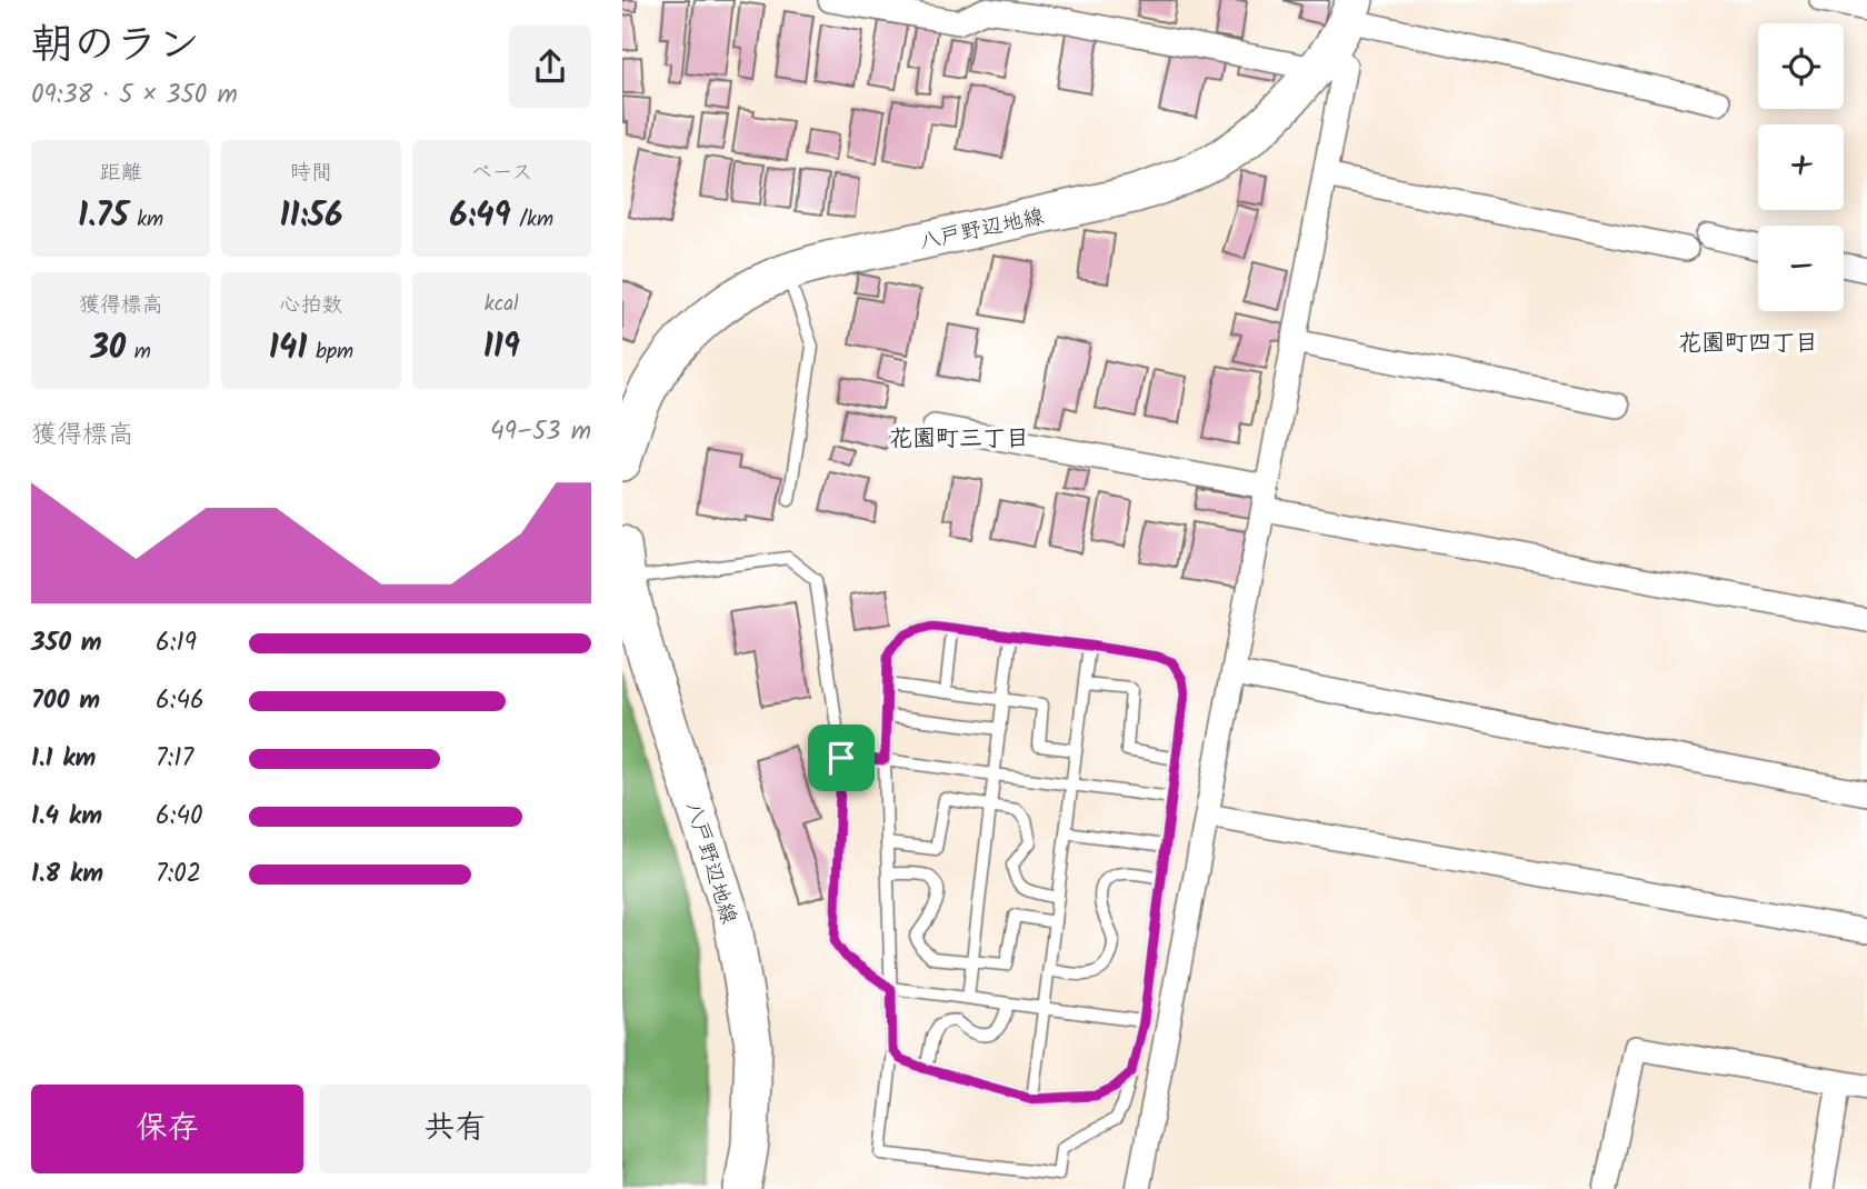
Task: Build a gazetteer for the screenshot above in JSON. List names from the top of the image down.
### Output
{
  "streets": {
    "main road": ["八戸野辺地線"]
  },
  "districts": ["花園町四丁目", "花園町三丁目"],
  "page": {
    "heading": ["朝のラン", "09:38 · 5 × 350 m"],
    "map_buttons": ["+", "−"],
    "stats": [
      ["距離", "1.75 km"],
      ["時間", "11:56"],
      ["ペース", "6:49 /km"],
      ["獲得標高", "30 m"],
      ["心拍数", "141 bpm"],
      ["kcal", "119"]
    ],
    "chart": ["獲得標高", "49–53 m"],
    "list": [
      {
        "name": "350 m",
        "note": "6:19"
      },
      {
        "name": "700 m",
        "note": "6:46"
      },
      {
        "name": "1.1 km",
        "note": "7:17"
      },
      {
        "name": "1.4 km",
        "note": "6:40"
      },
      {
        "name": "1.8 km",
        "note": "7:02"
      }
    ],
    "buttons": ["保存", "共有"]
  }
}
